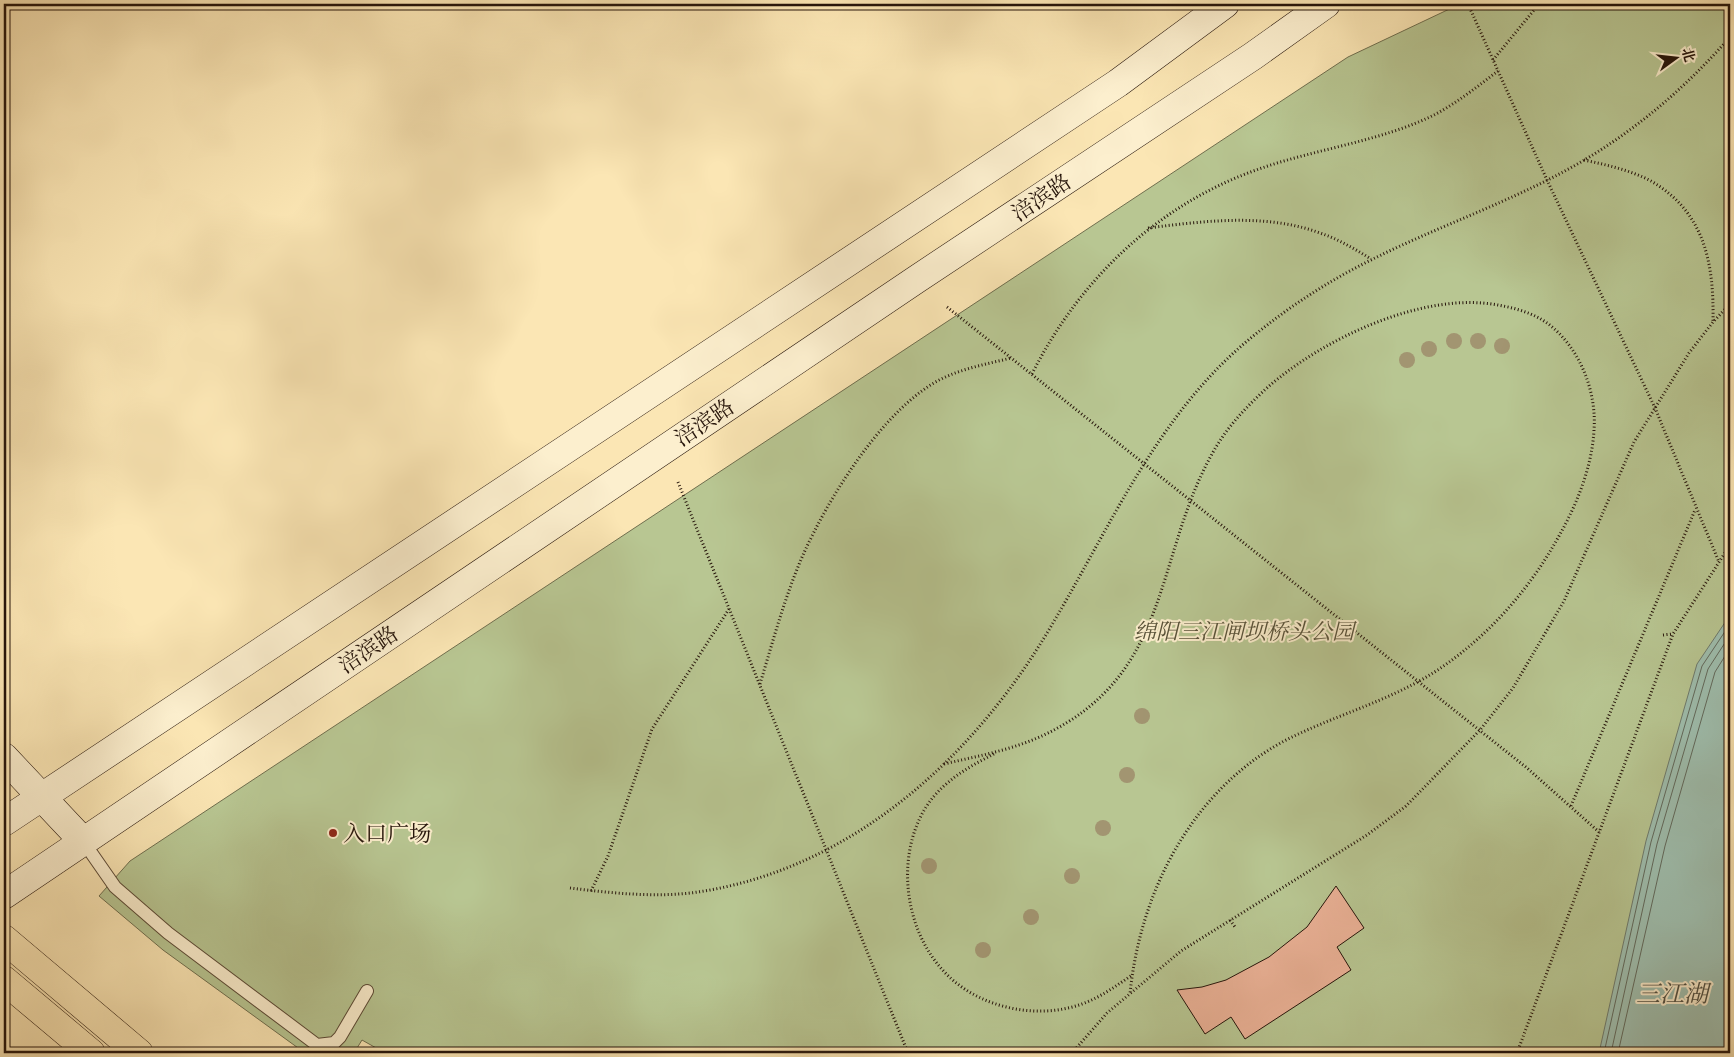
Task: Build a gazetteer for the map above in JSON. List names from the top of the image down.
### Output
{
  "streets": {
    "main road": ["涪滨路"]
  },
  "water": ["三江湖"],
  "parks": ["绵阳三江闸坝桥头公园"],
  "places": ["入口广场"],
  "north": "right"
}
